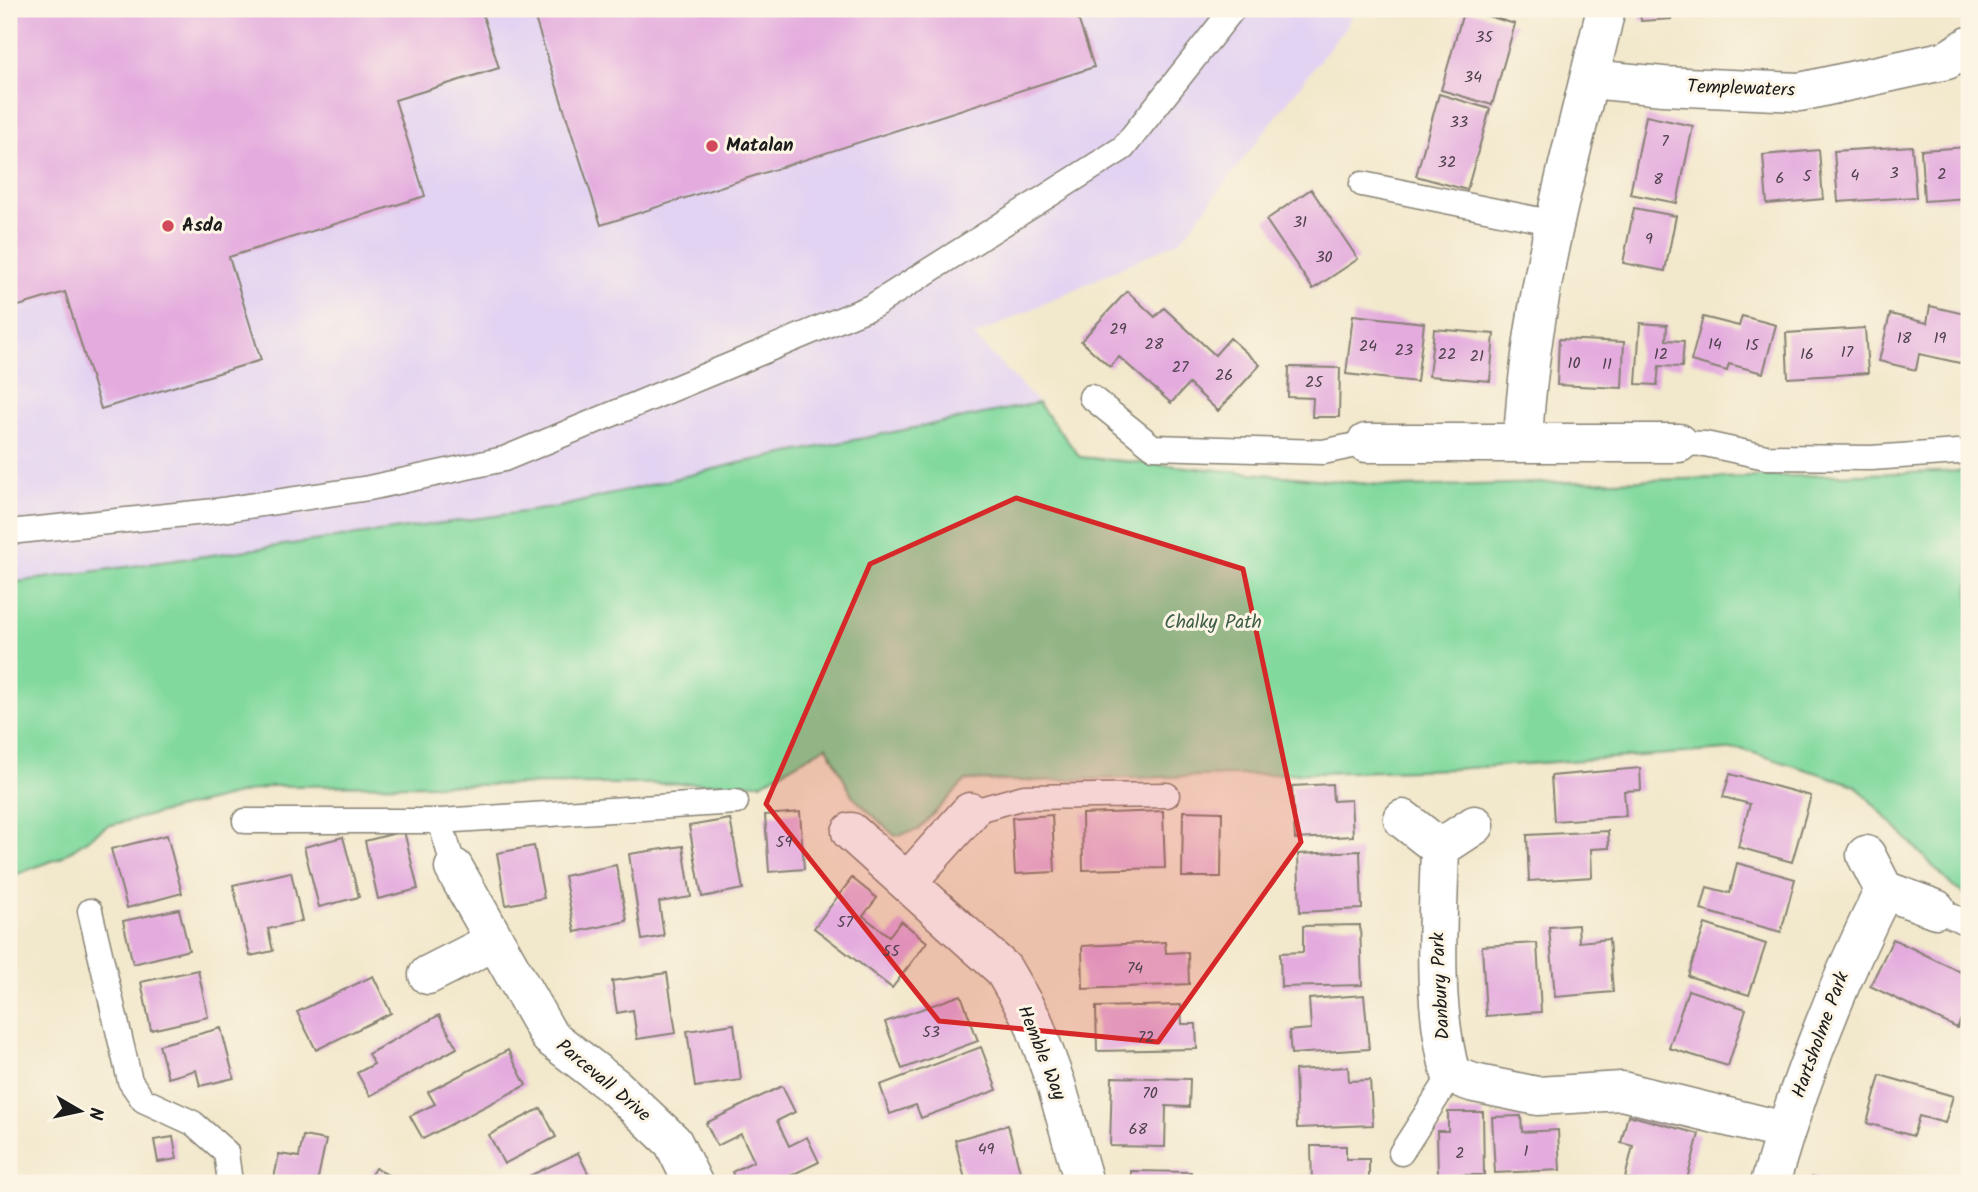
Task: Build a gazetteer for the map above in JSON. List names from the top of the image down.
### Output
{
  "streets": {
    "street": [
      "Templewaters",
      "Danbury Park",
      "Hartsholme Park",
      "Hemble Way",
      "Parcevall Drive"
    ]
  },
  "parks": ["Chalky Path"],
  "places": ["Matalan", "Asda"],
  "house_numbers": [
    "35",
    "34",
    "33",
    "7",
    "32",
    "3",
    "2",
    "4",
    "5",
    "6",
    "8",
    "31",
    "9",
    "30",
    "29",
    "18",
    "19",
    "28",
    "14",
    "15",
    "24",
    "23",
    "17",
    "22",
    "12",
    "16",
    "21",
    "10",
    "11",
    "27",
    "26",
    "25",
    "59",
    "57",
    "55",
    "74",
    "53",
    "72",
    "70",
    "68",
    "49",
    "1",
    "2"
  ],
  "north": "right"
}
